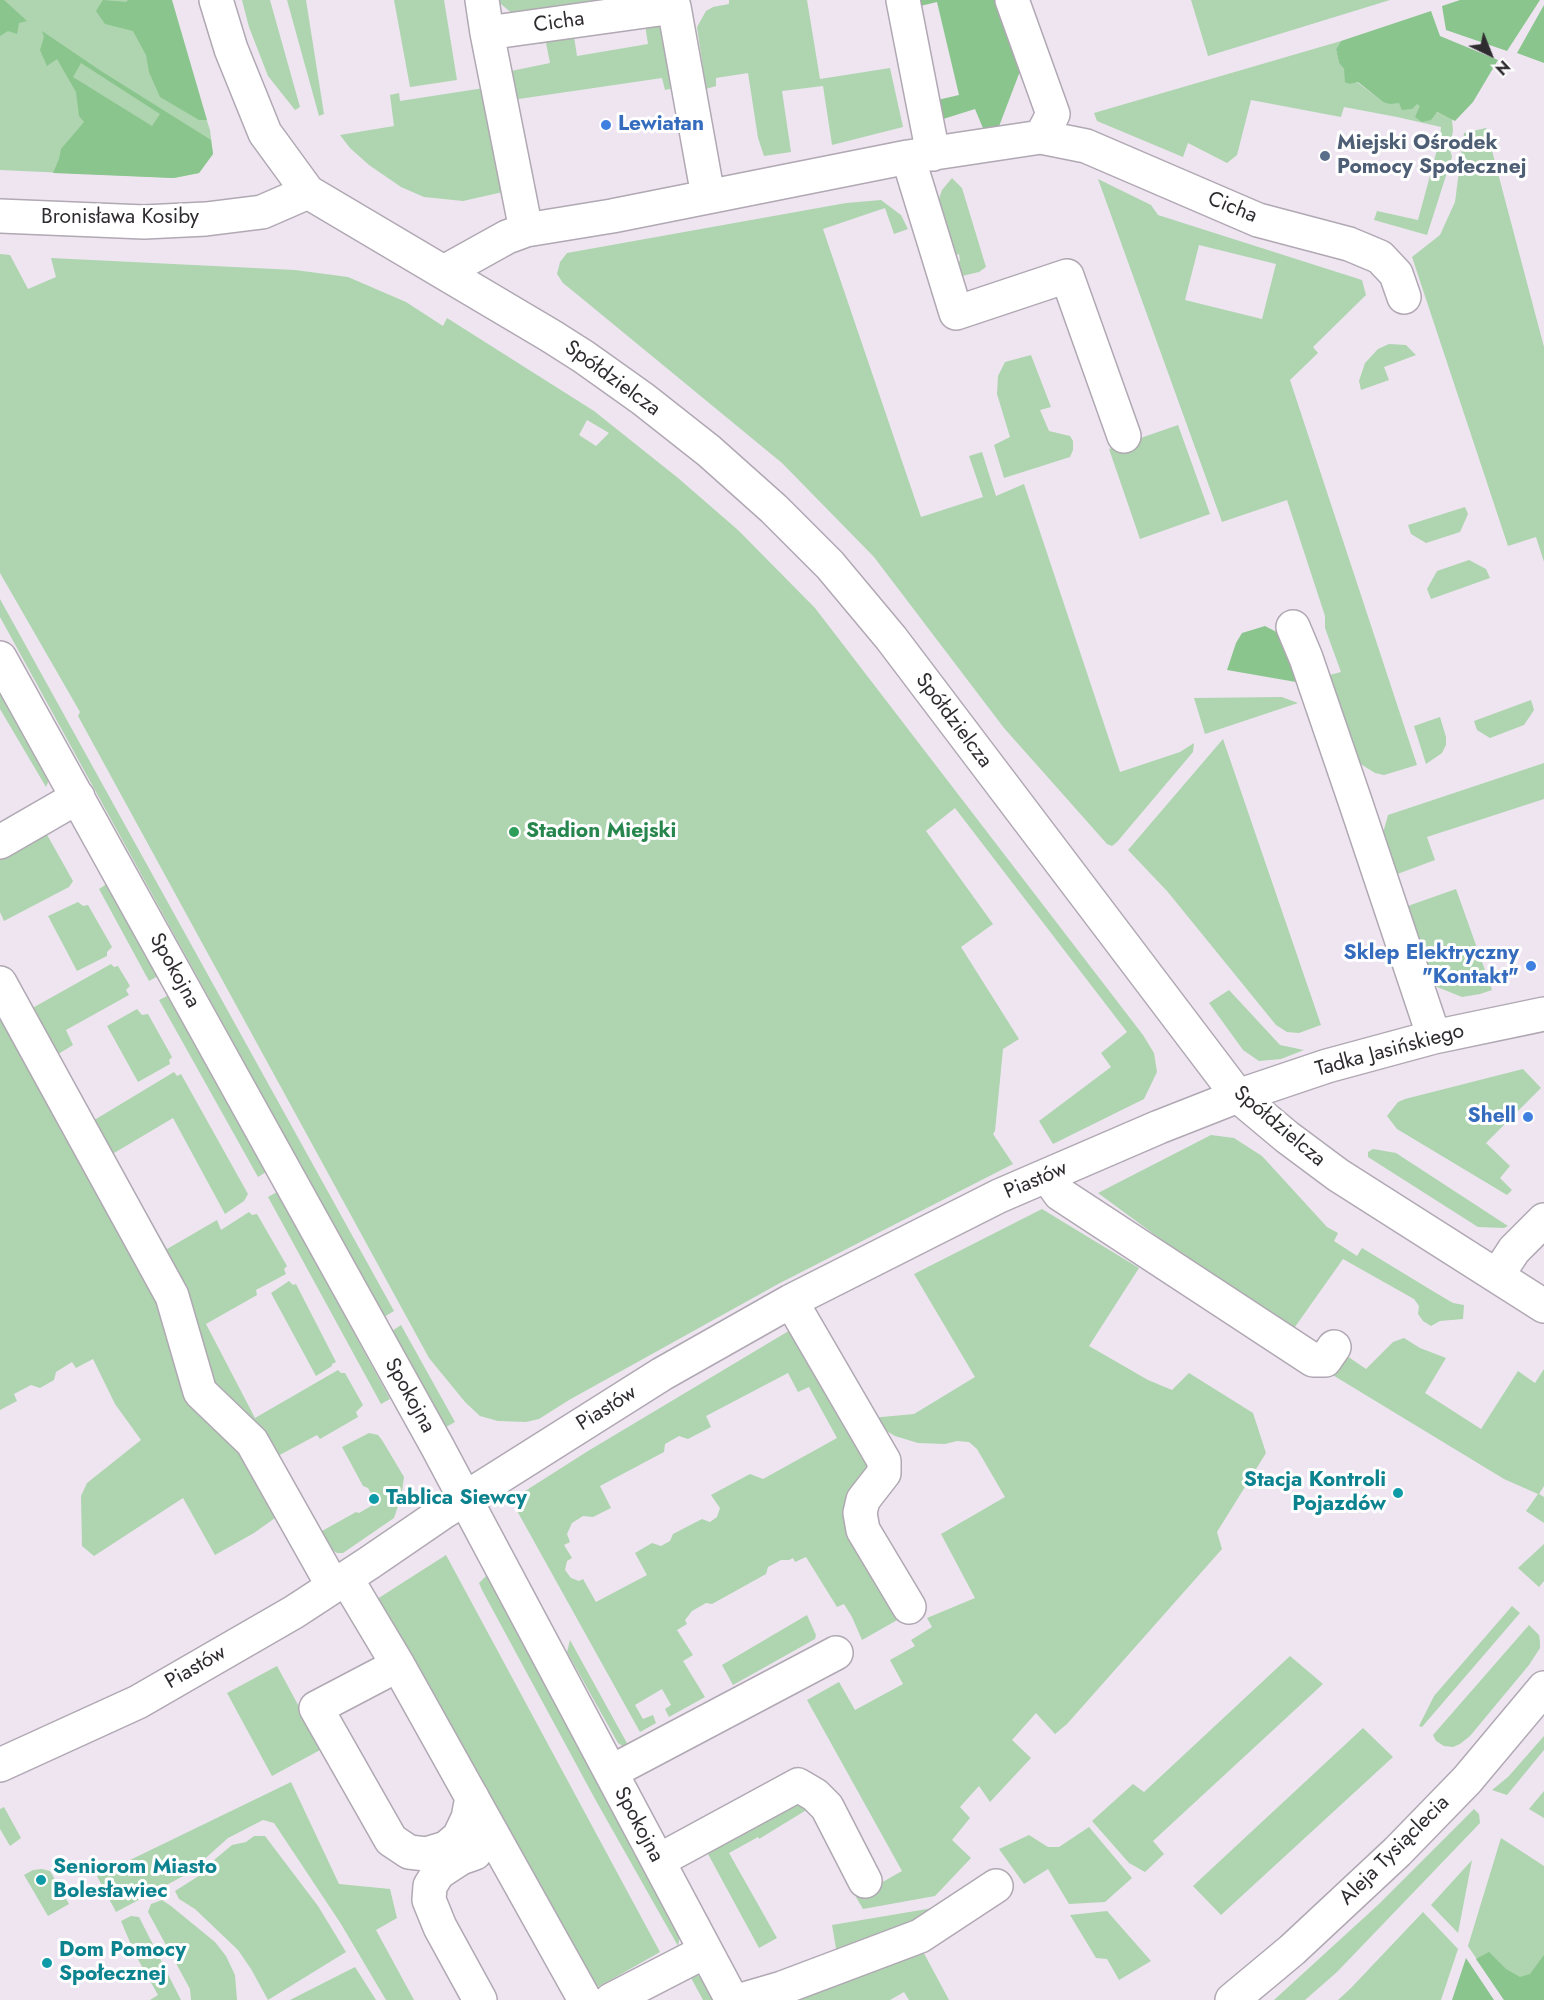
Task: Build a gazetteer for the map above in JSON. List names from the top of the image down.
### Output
{
  "streets": {
    "street": [
      "Cicha",
      "Bronisława Kosiby",
      "Spółdzielcza",
      "Spokojna",
      "Tadka Jasińskiego",
      "Piastów",
      "Aleja Tysiąclecia"
    ]
  },
  "crossings": [
    ["Cicha", "Spółdzielcza"],
    ["Bronisława Kosiby", "Spółdzielcza"],
    ["Spółdzielcza", "Tadka Jasińskiego"],
    ["Spółdzielcza", "Piastów"],
    ["Spokojna", "Piastów"],
    ["Tadka Jasińskiego", "Piastów"]
  ],
  "places": [
    "Lewiatan",
    "Miejski Ośrodek Pomocy Społecznej",
    "Stadion Miejski",
    "Sklep Elektryczny \"Kontakt\"",
    "Shell",
    "Stacja Kontroli Pojazdów",
    "Tablica Siewcy",
    "Seniorom Miasto Bolesławiec",
    "Dom Pomocy Społecznej"
  ],
  "north": "bottom right"
}
